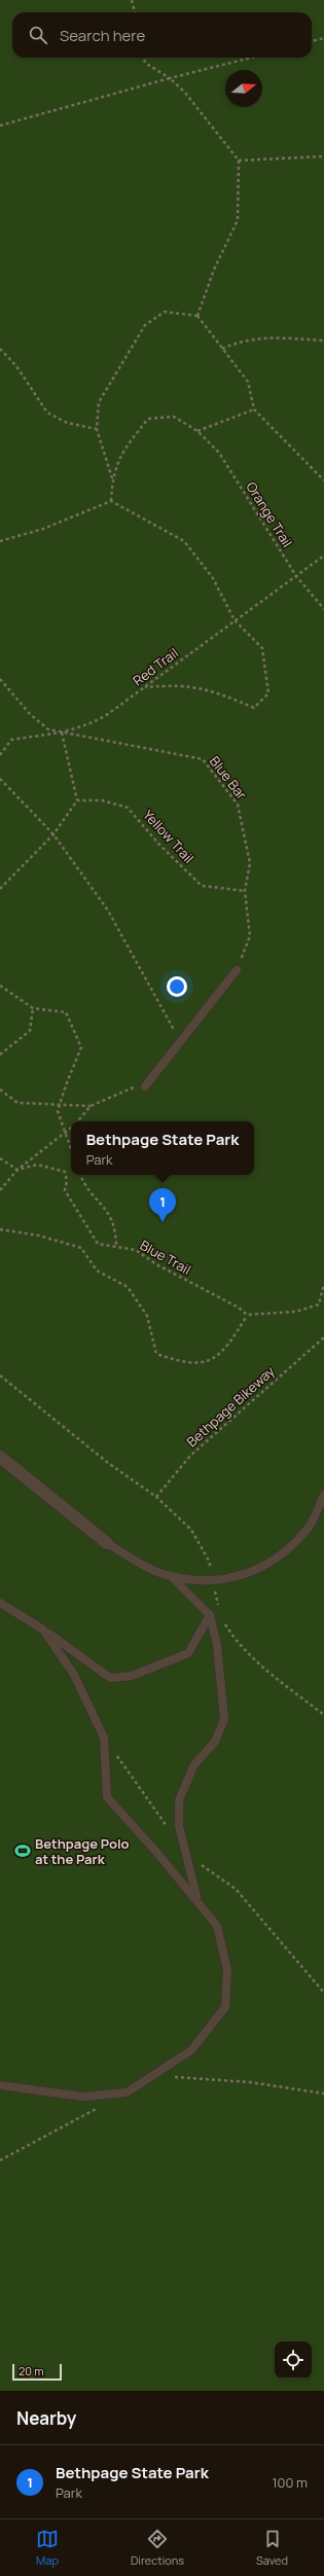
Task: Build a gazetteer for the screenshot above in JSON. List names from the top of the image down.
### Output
{
  "streets": {
    "path": [
      "Orange Trail",
      "Red Trail",
      "Blue Bar",
      "Yellow Trail",
      "Blue Trail",
      "Bethpage Bikeway"
    ]
  },
  "crossings": [
    ["Orange Trail", "Red Trail"],
    ["Red Trail", "Blue Bar"],
    ["Blue Bar", "Yellow Trail"]
  ],
  "places": {
    "sports": ["Bethpage Polo at the Park"]
  },
  "scale_bar": "20 m",
  "north": "right",
  "page": {
    "search": "Search here",
    "popup": ["Bethpage State Park", "Park"],
    "pins": "1",
    "scale": "20 m",
    "heading": "Nearby",
    "list": [
      {
        "mark": "1",
        "name": "Bethpage State Park",
        "note": "Park",
        "value": "100 m"
      }
    ],
    "nav": ["Map", "Directions", "Saved"]
  }
}
